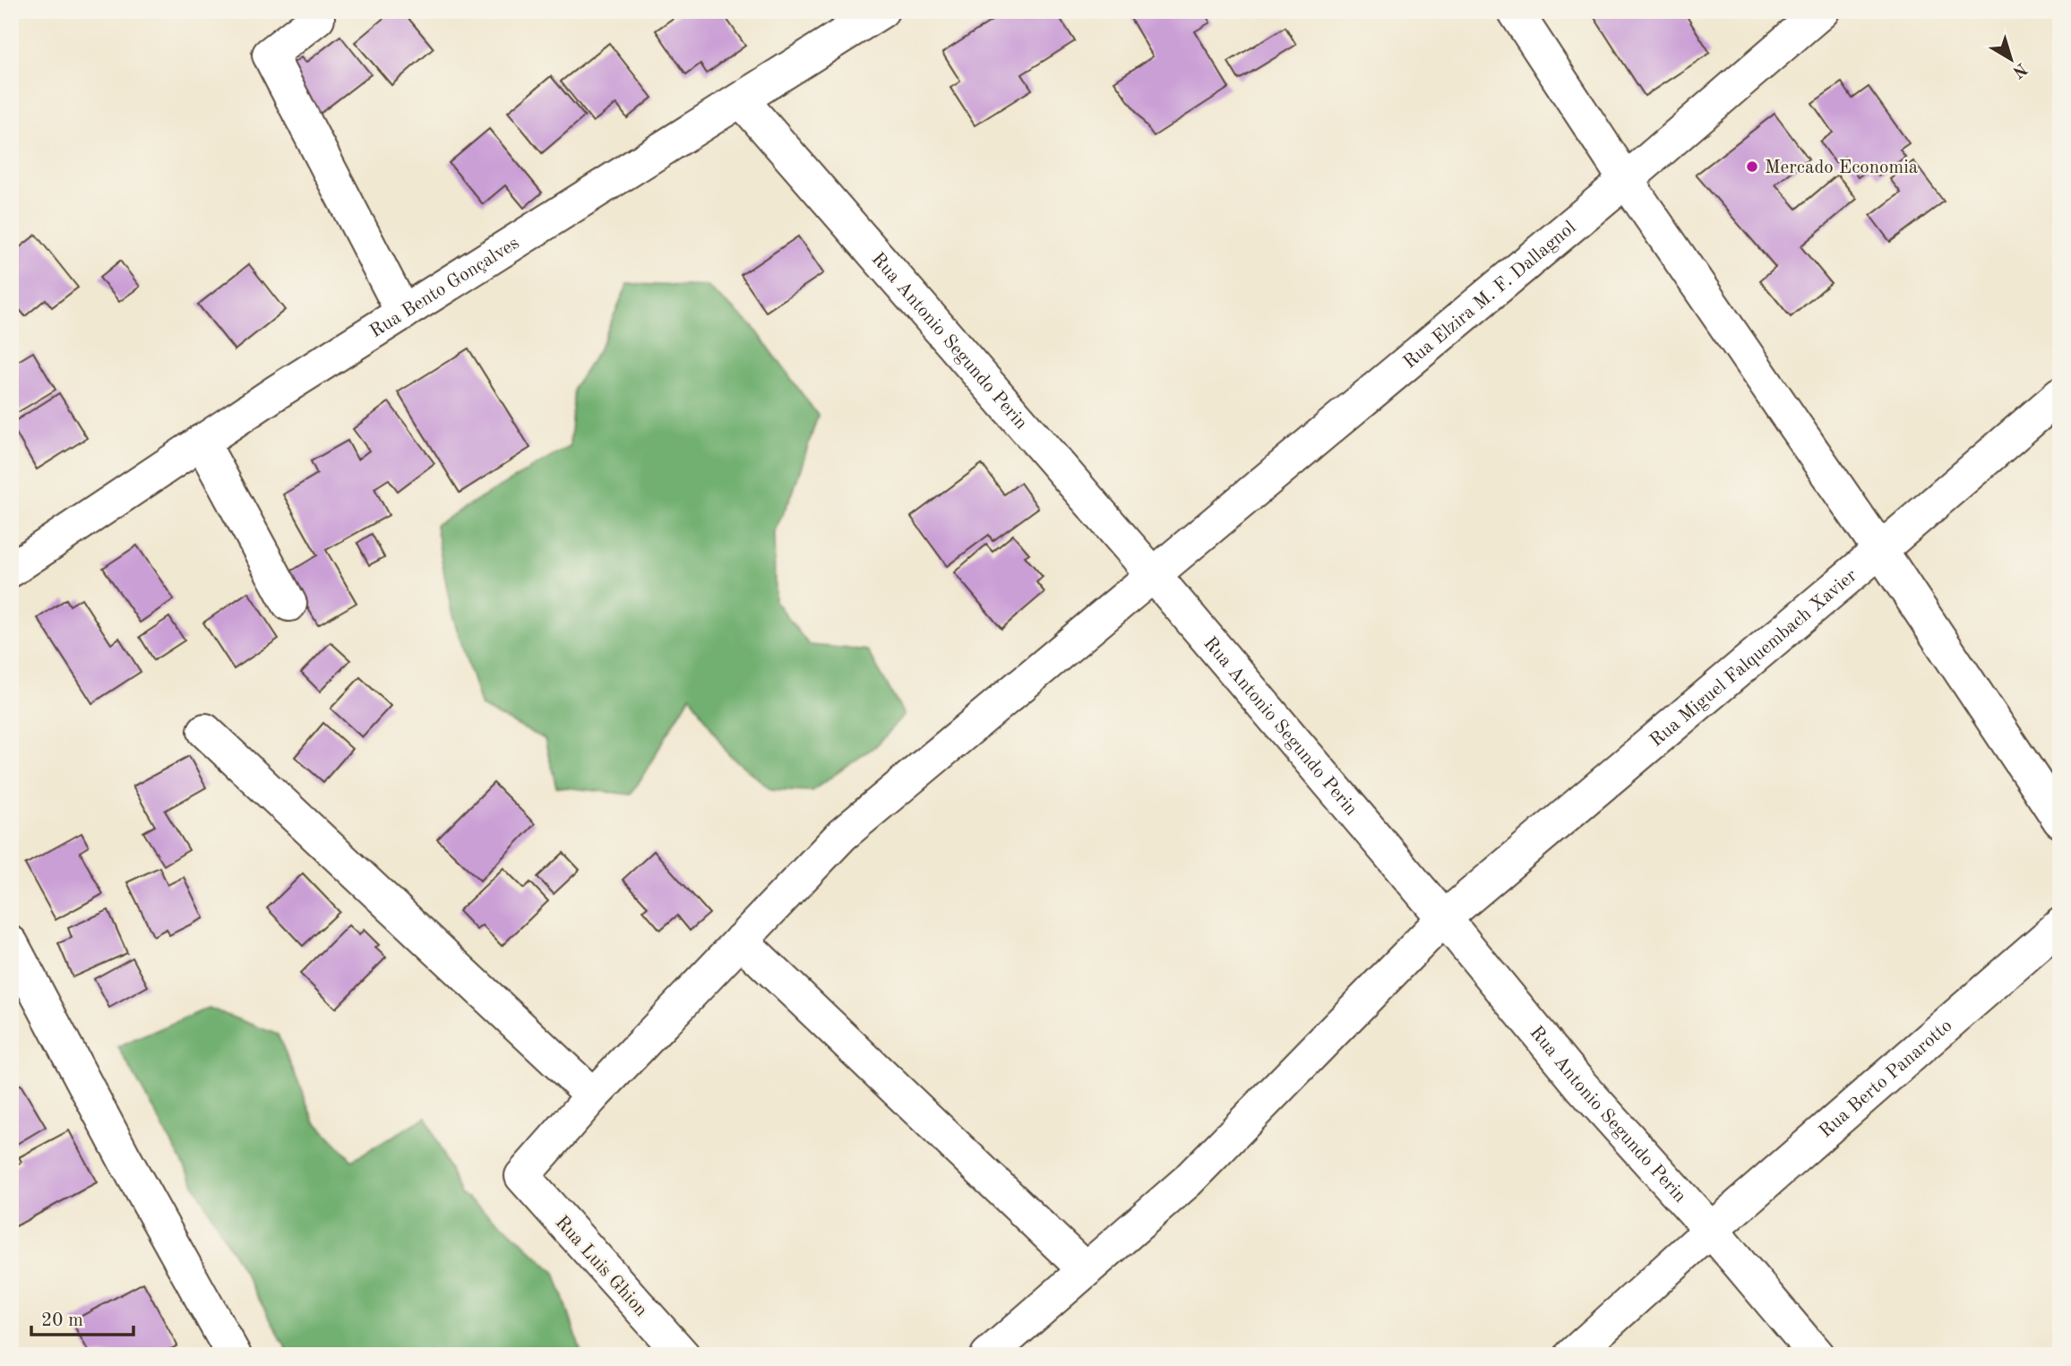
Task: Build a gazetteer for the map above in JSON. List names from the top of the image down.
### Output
{
  "streets": {
    "street": [
      "Rua Bento Gonçalves",
      "Rua Elzira M. F. Dallagnol",
      "Rua Antonio Segundo Perin",
      "Rua Miguel Falquembach Xavier",
      "Rua Berto Panarotto",
      "Rua Luis Ghion"
    ]
  },
  "crossings": [
    ["Rua Bento Gonçalves", "Rua Antonio Segundo Perin"],
    ["Rua Elzira M. F. Dallagnol", "Rua Antonio Segundo Perin"],
    ["Rua Elzira M. F. Dallagnol", "Rua Luis Ghion"],
    ["Rua Antonio Segundo Perin", "Rua Miguel Falquembach Xavier"],
    ["Rua Antonio Segundo Perin", "Rua Berto Panarotto"]
  ],
  "places": ["Mercado Economia"],
  "scale_bar": "20 m",
  "north": "bottom right"
}
